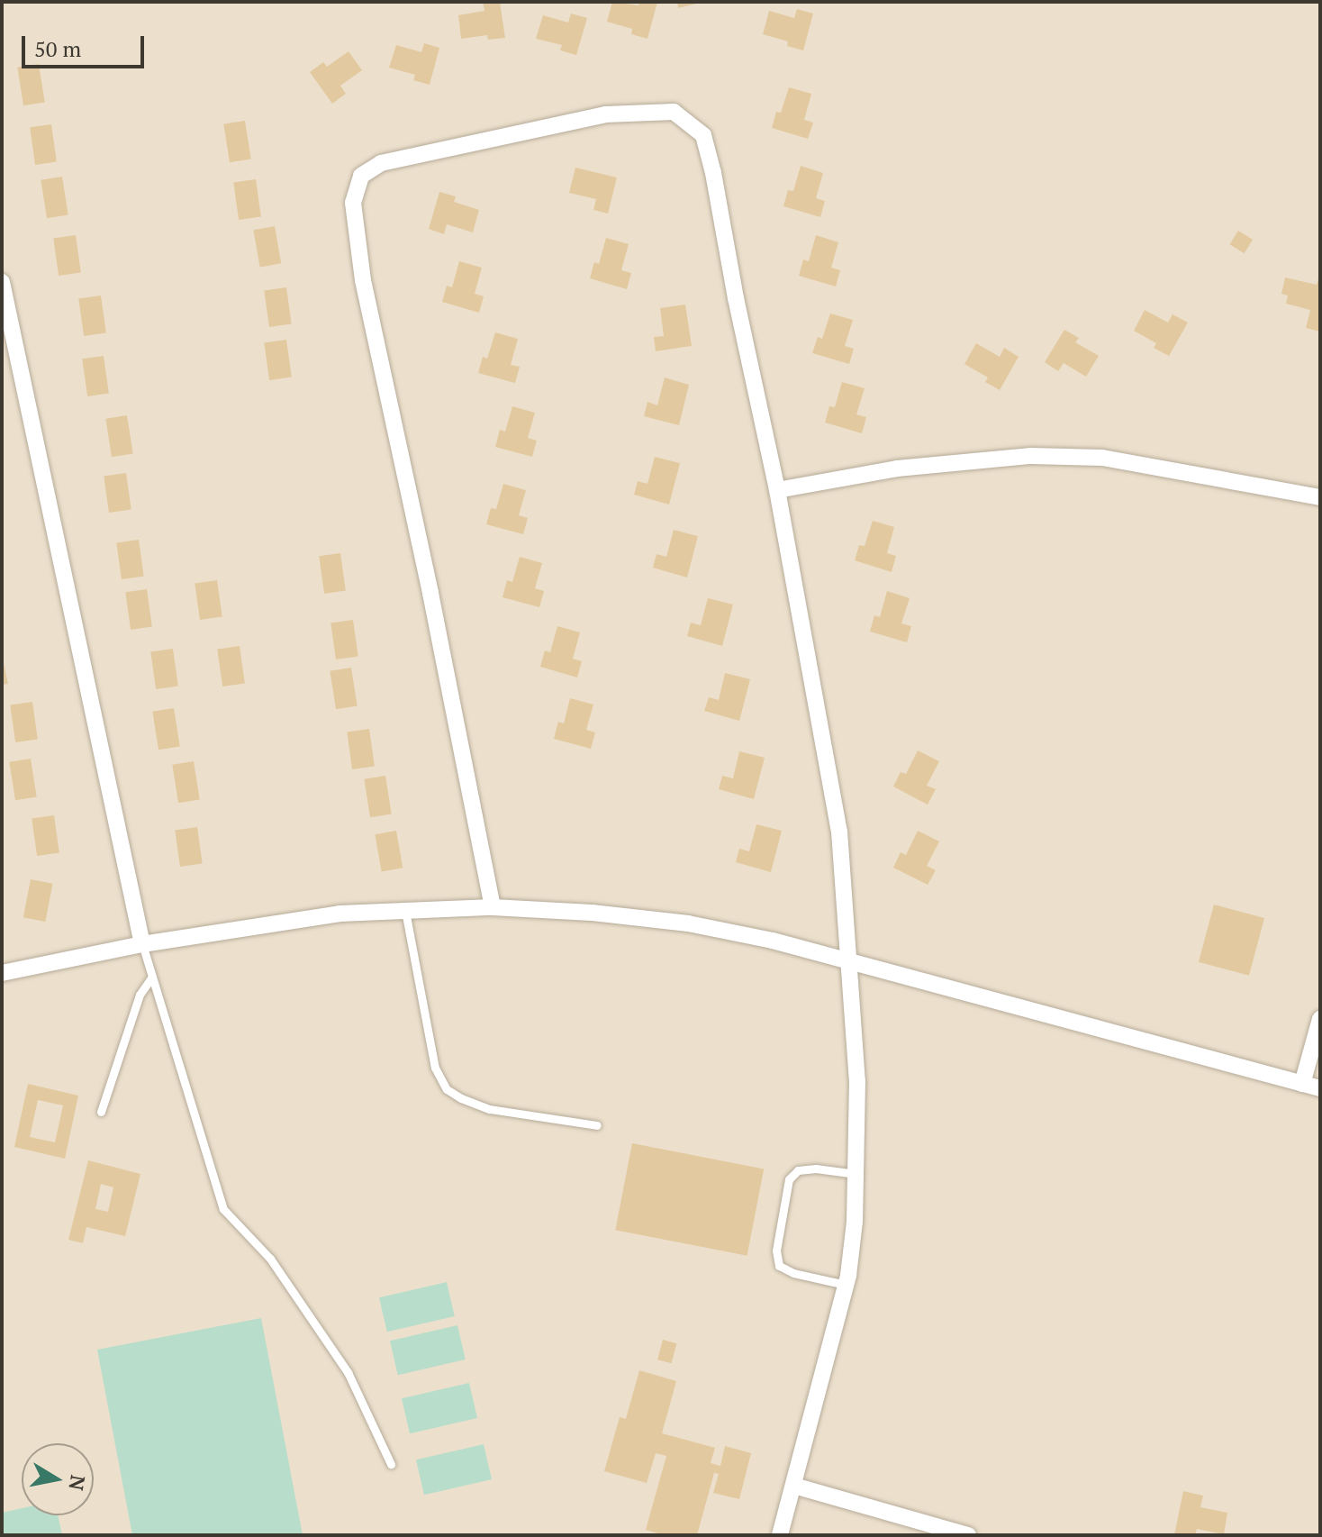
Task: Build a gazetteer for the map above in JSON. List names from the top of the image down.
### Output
{
  "scale_bar": "50 m",
  "north": "right"
}
